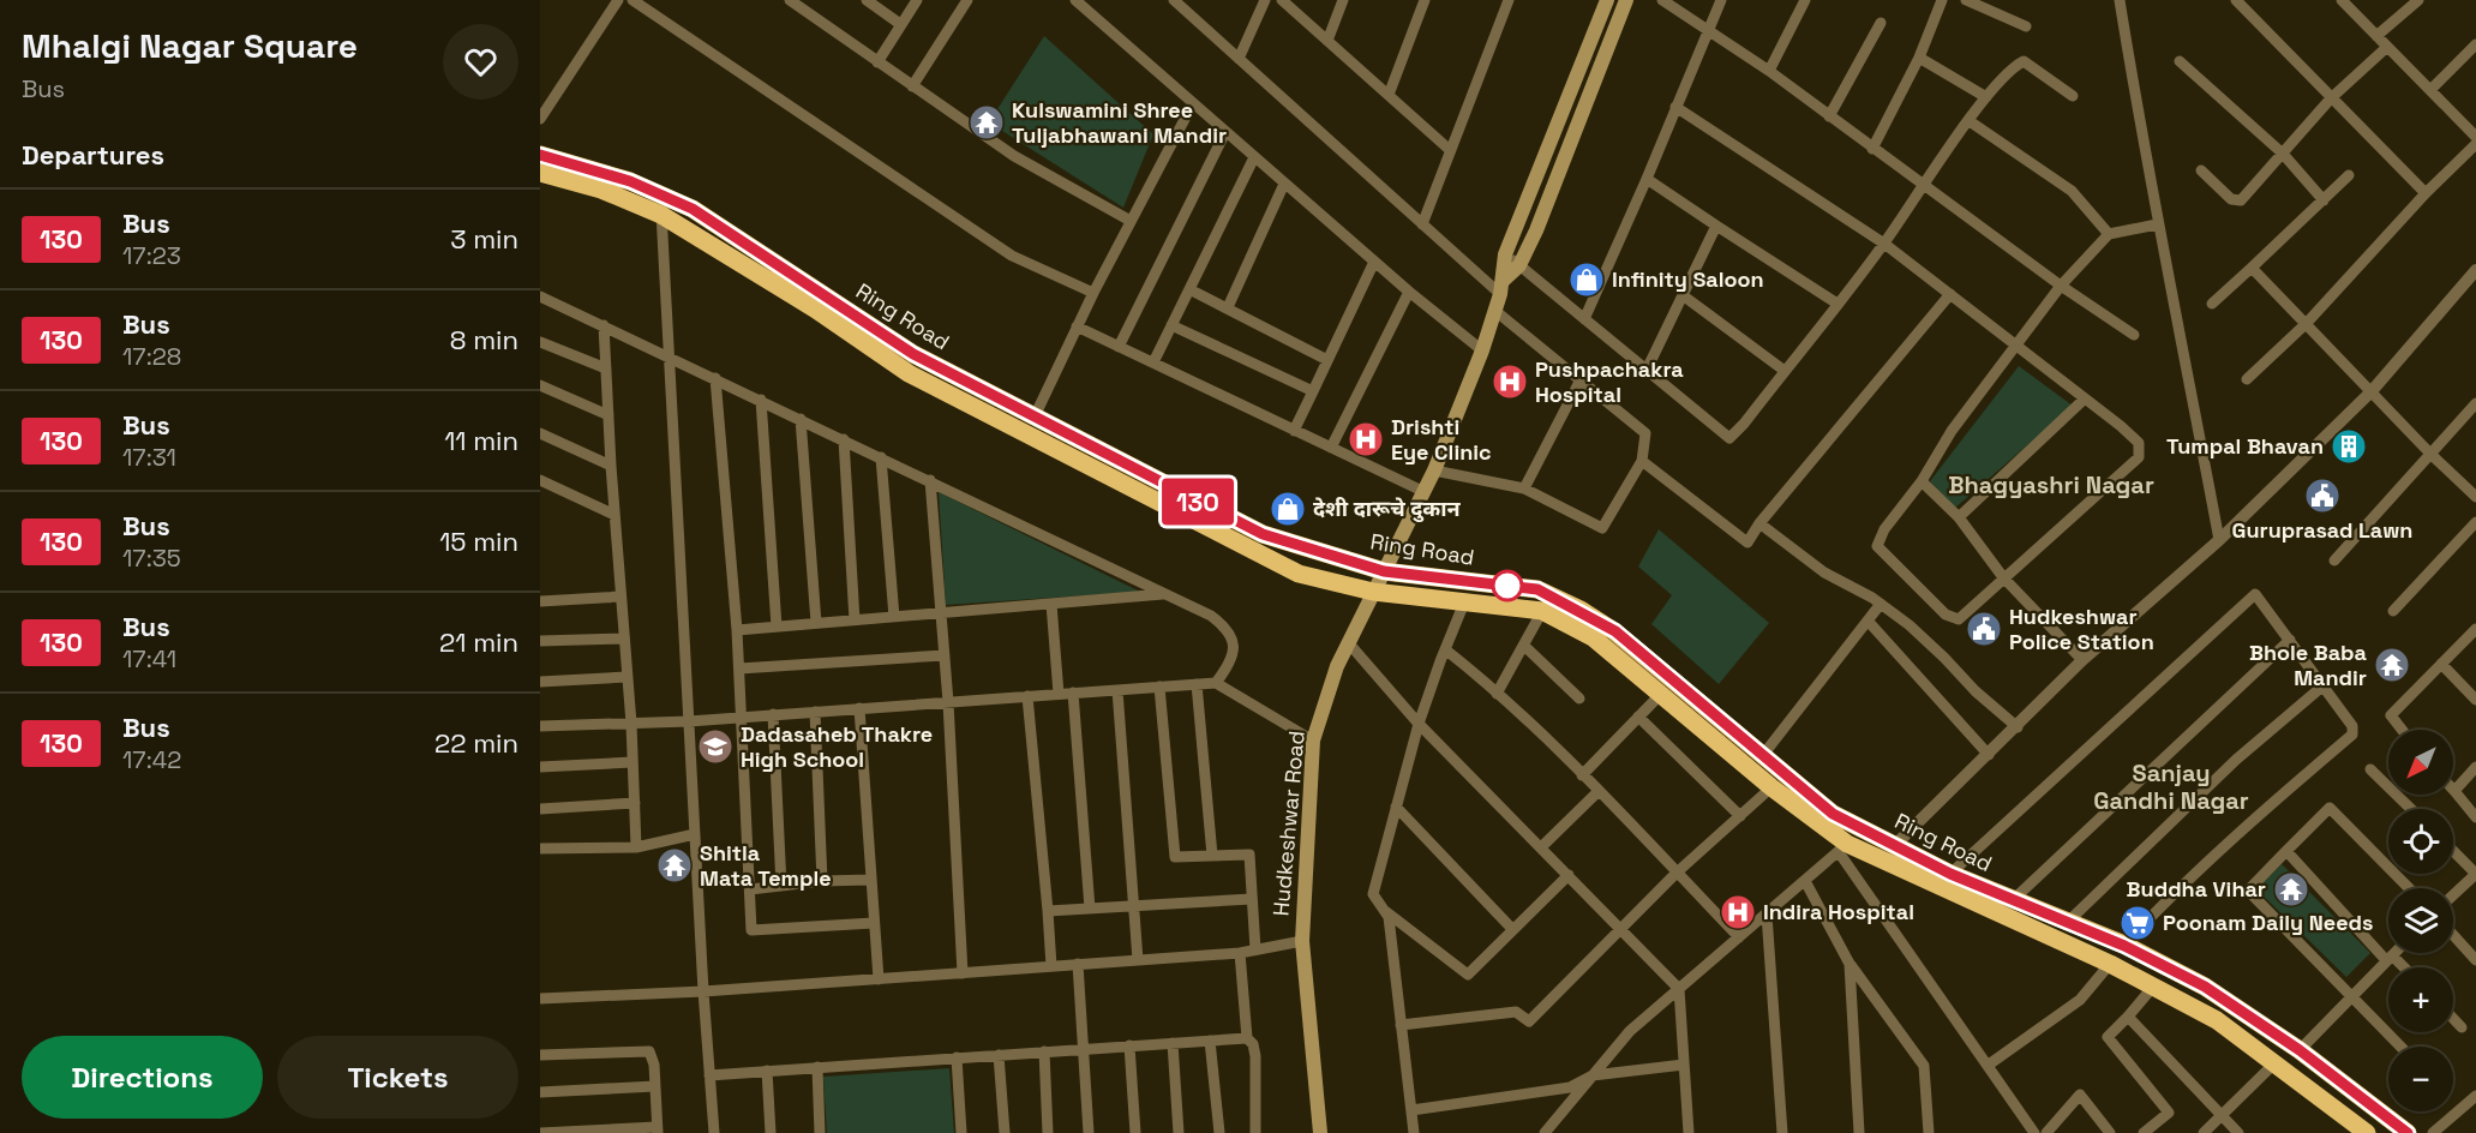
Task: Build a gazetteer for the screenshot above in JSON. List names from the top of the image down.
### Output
{
  "streets": {
    "highway": ["Ring Road"],
    "main road": ["Hudkeshwar Road"]
  },
  "crossings": [
    ["Ring Road", "Hudkeshwar Road"]
  ],
  "districts": ["Bhagyashri Nagar", "Sanjay Gandhi Nagar"],
  "places": {
    "temple": [
      "Kulswamini Shree Tuljabhawani Mandir",
      "Bhole Baba Mandir",
      "Shitla Mata Temple",
      "Buddha Vihar"
    ],
    "shop": ["Infinity Saloon", "देशी दारूचे दुकान"],
    "hospital": ["Pushpachakra Hospital", "Drishti Eye Clinic", "Indira Hospital"],
    "building": ["Tumpal Bhavan"],
    "public building": ["Guruprasad Lawn", "Hudkeshwar Police Station"],
    "school or university": ["Dadasaheb Thakre High School"],
    "supermarket": ["Poonam Daily Needs"]
  },
  "lines": ["bus line 130"],
  "north": "bottom left",
  "page": {
    "heading": [
      ["Mhalgi Nagar Square", "Bus"],
      "Departures"
    ],
    "on_map": "130",
    "list": [
      {
        "mark": "130",
        "name": "Bus",
        "note": "17:23",
        "value": "3 min"
      },
      {
        "mark": "130",
        "name": "Bus",
        "note": "17:28",
        "value": "8 min"
      },
      {
        "mark": "130",
        "name": "Bus",
        "note": "17:31",
        "value": "11 min"
      },
      {
        "mark": "130",
        "name": "Bus",
        "note": "17:35",
        "value": "15 min"
      },
      {
        "mark": "130",
        "name": "Bus",
        "note": "17:41",
        "value": "21 min"
      },
      {
        "mark": "130",
        "name": "Bus",
        "note": "17:42",
        "value": "22 min"
      }
    ],
    "map_buttons": ["+", "−"],
    "buttons": ["Directions", "Tickets"]
  }
}
